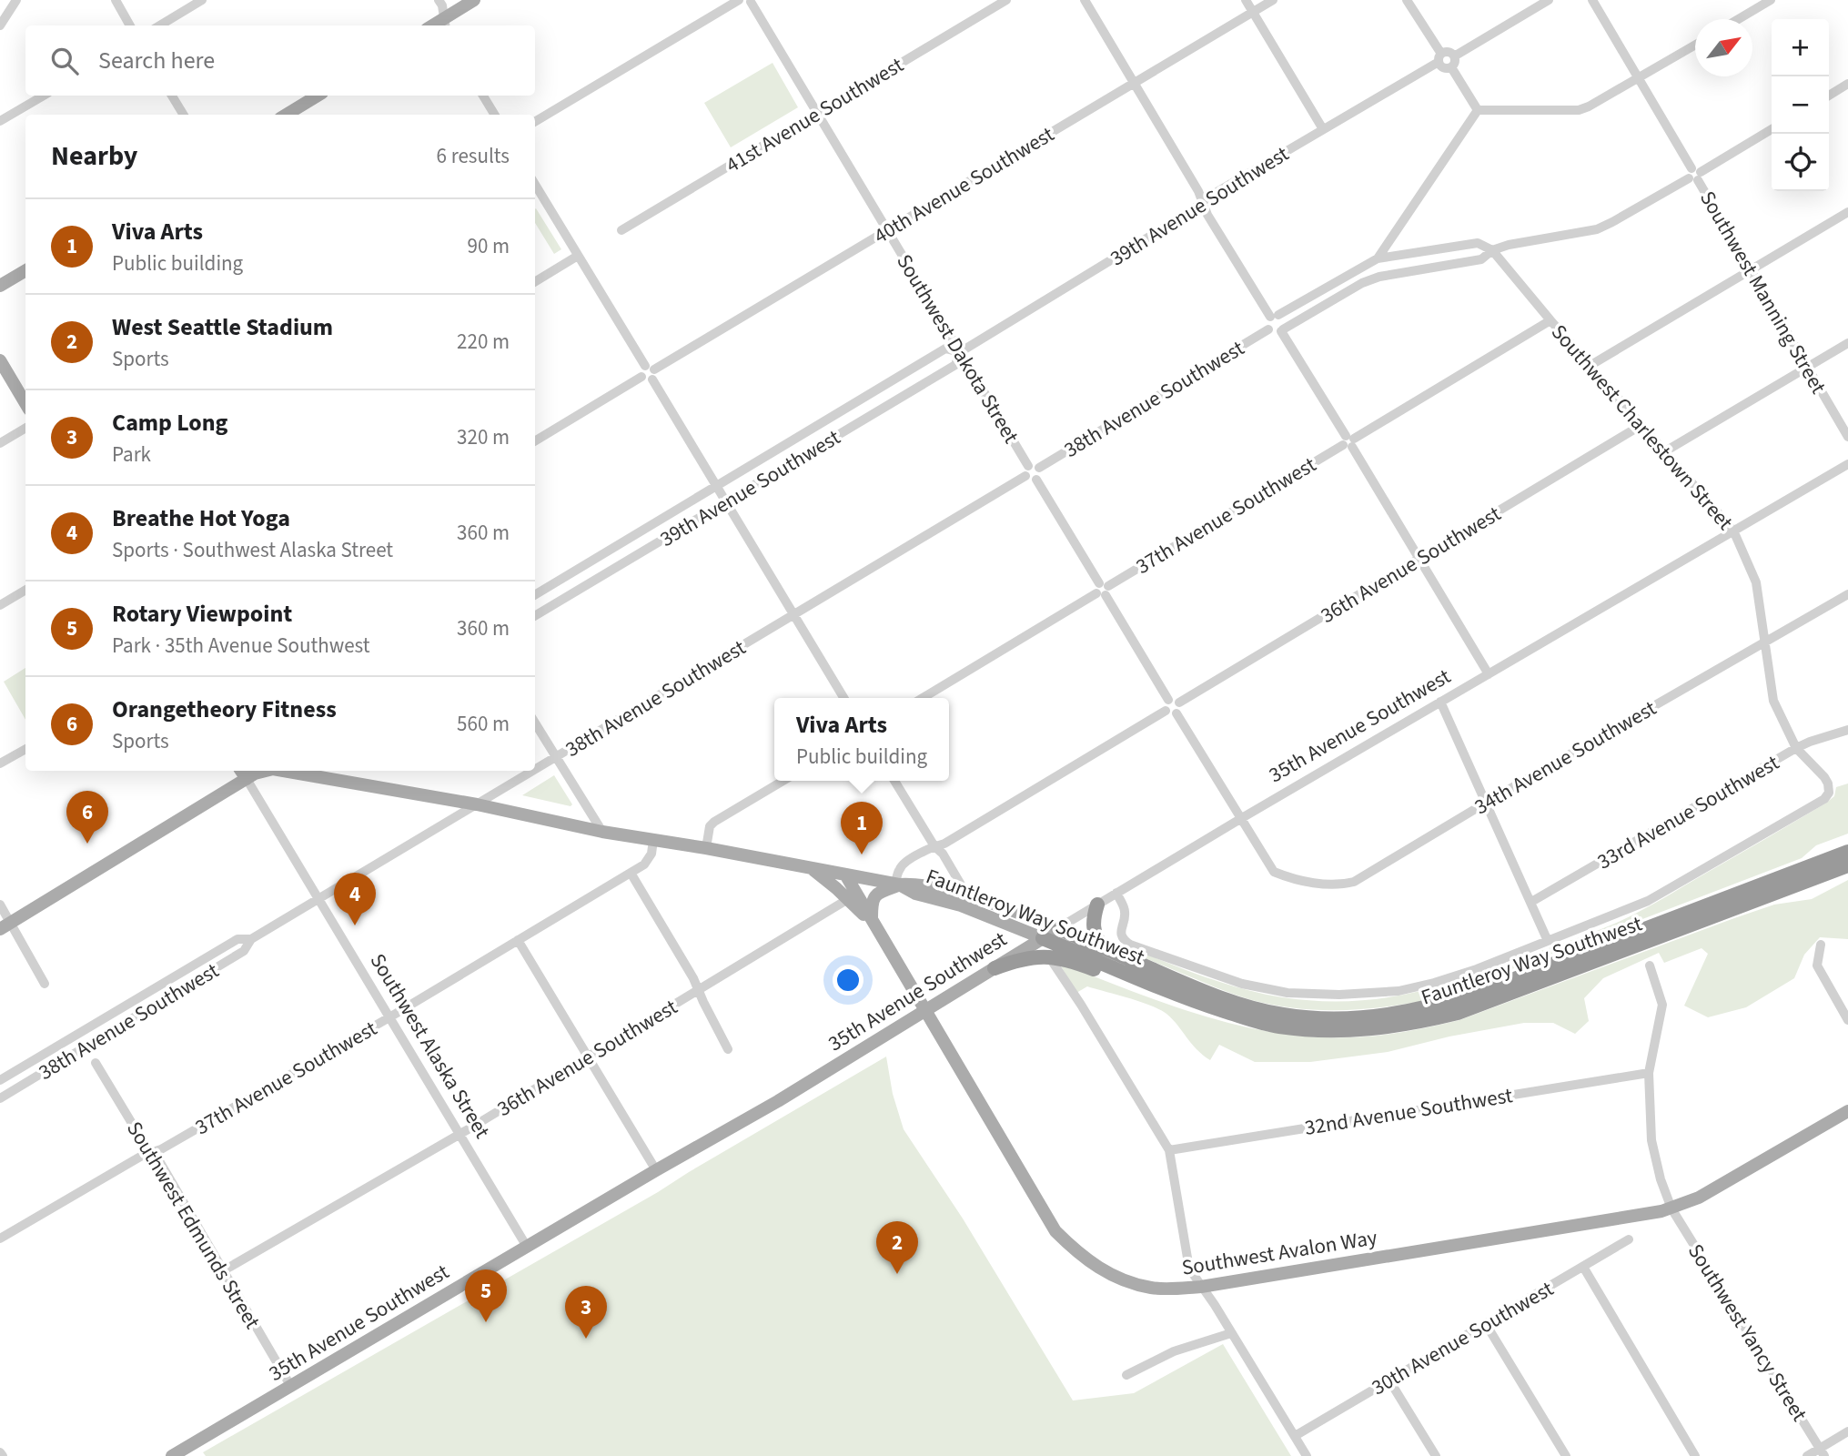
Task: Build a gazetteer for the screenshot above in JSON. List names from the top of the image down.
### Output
{
  "streets": {
    "highway": ["Fauntleroy Way Southwest"],
    "main road": ["35th Avenue Southwest", "Southwest Avalon Way"],
    "street": [
      "41st Avenue Southwest",
      "40th Avenue Southwest",
      "39th Avenue Southwest",
      "Southwest Manning Street",
      "Southwest Dakota Street",
      "38th Avenue Southwest",
      "Southwest Charlestown Street",
      "37th Avenue Southwest",
      "36th Avenue Southwest",
      "34th Avenue Southwest",
      "33rd Avenue Southwest",
      "Southwest Alaska Street",
      "32nd Avenue Southwest",
      "Southwest Edmunds Street",
      "Southwest Yancy Street",
      "30th Avenue Southwest"
    ]
  },
  "crossings": [
    ["41st Avenue Southwest", "Southwest Dakota Street"],
    ["40th Avenue Southwest", "Southwest Dakota Street"],
    ["39th Avenue Southwest", "Southwest Dakota Street"],
    ["Southwest Dakota Street", "38th Avenue Southwest"],
    ["38th Avenue Southwest", "Fauntleroy Way Southwest"],
    ["38th Avenue Southwest", "Southwest Alaska Street"],
    ["Southwest Charlestown Street", "37th Avenue Southwest"],
    ["Southwest Charlestown Street", "36th Avenue Southwest"],
    ["Southwest Charlestown Street", "35th Avenue Southwest"],
    ["Southwest Charlestown Street", "34th Avenue Southwest"],
    ["Southwest Charlestown Street", "33rd Avenue Southwest"],
    ["Southwest Charlestown Street", "Fauntleroy Way Southwest"],
    ["37th Avenue Southwest", "Fauntleroy Way Southwest"],
    ["37th Avenue Southwest", "Southwest Alaska Street"],
    ["37th Avenue Southwest", "Southwest Edmunds Street"],
    ["36th Avenue Southwest", "Southwest Alaska Street"],
    ["36th Avenue Southwest", "Southwest Edmunds Street"],
    ["36th Avenue Southwest", "Southwest Avalon Way"],
    ["35th Avenue Southwest", "34th Avenue Southwest"],
    ["35th Avenue Southwest", "Fauntleroy Way Southwest"],
    ["35th Avenue Southwest", "Southwest Alaska Street"],
    ["35th Avenue Southwest", "Southwest Edmunds Street"],
    ["35th Avenue Southwest", "Southwest Avalon Way"],
    ["Fauntleroy Way Southwest", "Southwest Alaska Street"],
    ["Fauntleroy Way Southwest", "Southwest Avalon Way"],
    ["32nd Avenue Southwest", "Southwest Yancy Street"],
    ["Southwest Avalon Way", "Southwest Yancy Street"]
  ],
  "north": "top right",
  "page": {
    "map_buttons": ["+", "−"],
    "search": "Search here",
    "heading": ["Nearby", "6 results"],
    "list": [
      {
        "mark": "1",
        "name": "Viva Arts",
        "note": "Public building",
        "value": "90 m"
      },
      {
        "mark": "2",
        "name": "West Seattle Stadium",
        "note": "Sports",
        "value": "220 m"
      },
      {
        "mark": "3",
        "name": "Camp Long",
        "note": "Park",
        "value": "320 m"
      },
      {
        "mark": "4",
        "name": "Breathe Hot Yoga",
        "note": "Sports · Southwest Alaska Street",
        "value": "360 m"
      },
      {
        "mark": "5",
        "name": "Rotary Viewpoint",
        "note": "Park · 35th Avenue Southwest",
        "value": "360 m"
      },
      {
        "mark": "6",
        "name": "Orangetheory Fitness",
        "note": "Sports",
        "value": "560 m"
      }
    ],
    "popup": ["Viva Arts", "Public building"],
    "pins": [
      "6",
      "1",
      "4",
      "2",
      "5",
      "3"
    ]
  }
}
